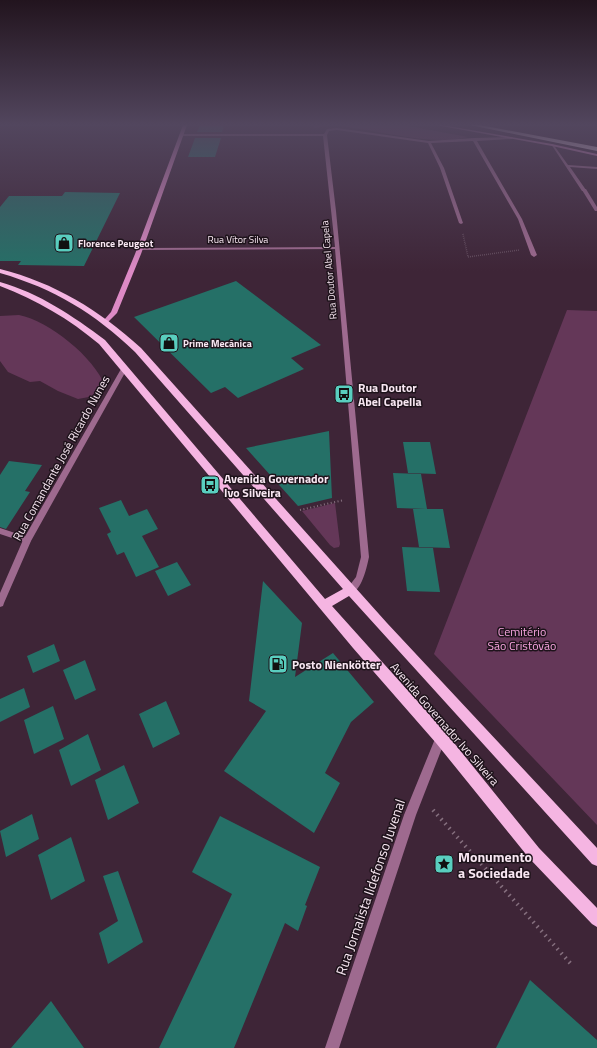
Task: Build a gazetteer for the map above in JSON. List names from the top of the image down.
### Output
{
  "streets": {
    "main road": ["Avenida Governador Ivo Silveira"],
    "street": [
      "Rua Vítor Silva",
      "Rua Doutor Abel Capela",
      "Rua Comandante José Ricardo Nunes",
      "Rua Jornalista Ildefonso Juvenal"
    ]
  },
  "crossings": [
    ["Rua Vítor Silva", "Rua Doutor Abel Capela"],
    ["Rua Doutor Abel Capela", "Avenida Governador Ivo Silveira"],
    ["Rua Comandante José Ricardo Nunes", "Avenida Governador Ivo Silveira"],
    ["Avenida Governador Ivo Silveira", "Rua Jornalista Ildefonso Juvenal"]
  ],
  "parks": ["Cemitério São Cristóvão"],
  "places": {
    "shop": ["Florence Peugeot", "Prime Mecânica"],
    "bus stop": ["Rua Doutor Abel Capella", "Avenida Governador Ivo Silveira"],
    "fuel station": ["Posto Nienkötter"],
    "place": ["Monumento a Sociedade"]
  }
}
